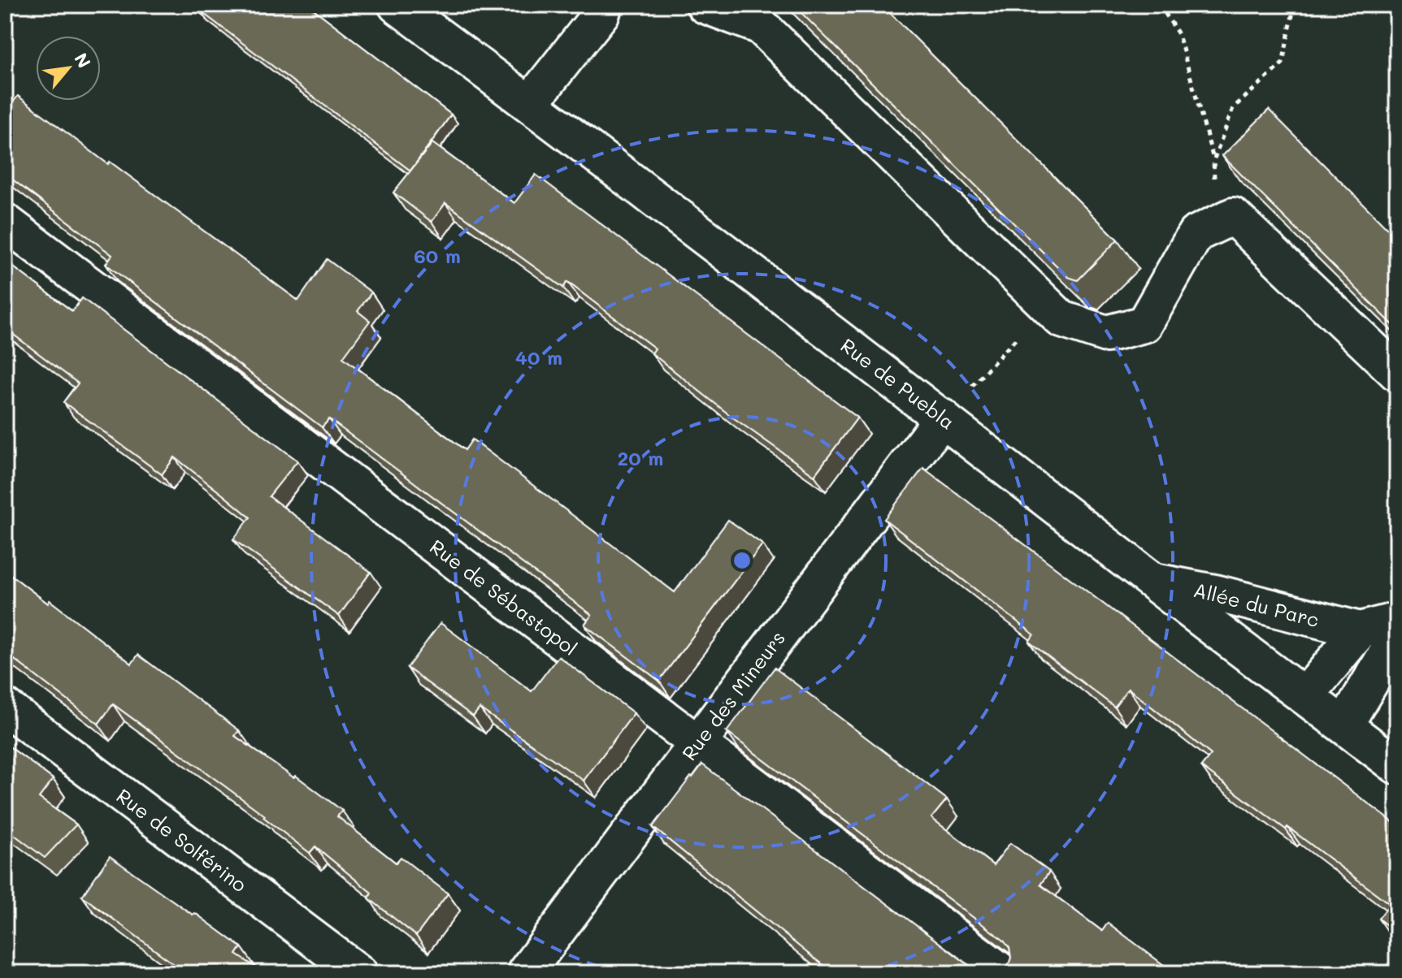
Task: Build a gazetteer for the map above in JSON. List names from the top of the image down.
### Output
{
  "streets": {
    "street": [
      "Rue de Puebla",
      "Rue de Sébastopol",
      "Allée du Parc",
      "Rue des Mineurs",
      "Rue de Solférino"
    ]
  },
  "crossings": [
    ["Rue de Puebla", "Allée du Parc"],
    ["Rue de Puebla", "Rue des Mineurs"],
    ["Rue de Sébastopol", "Rue des Mineurs"]
  ],
  "north": "top right",
  "rings": ["60 m", "40 m", "20 m"]
}
